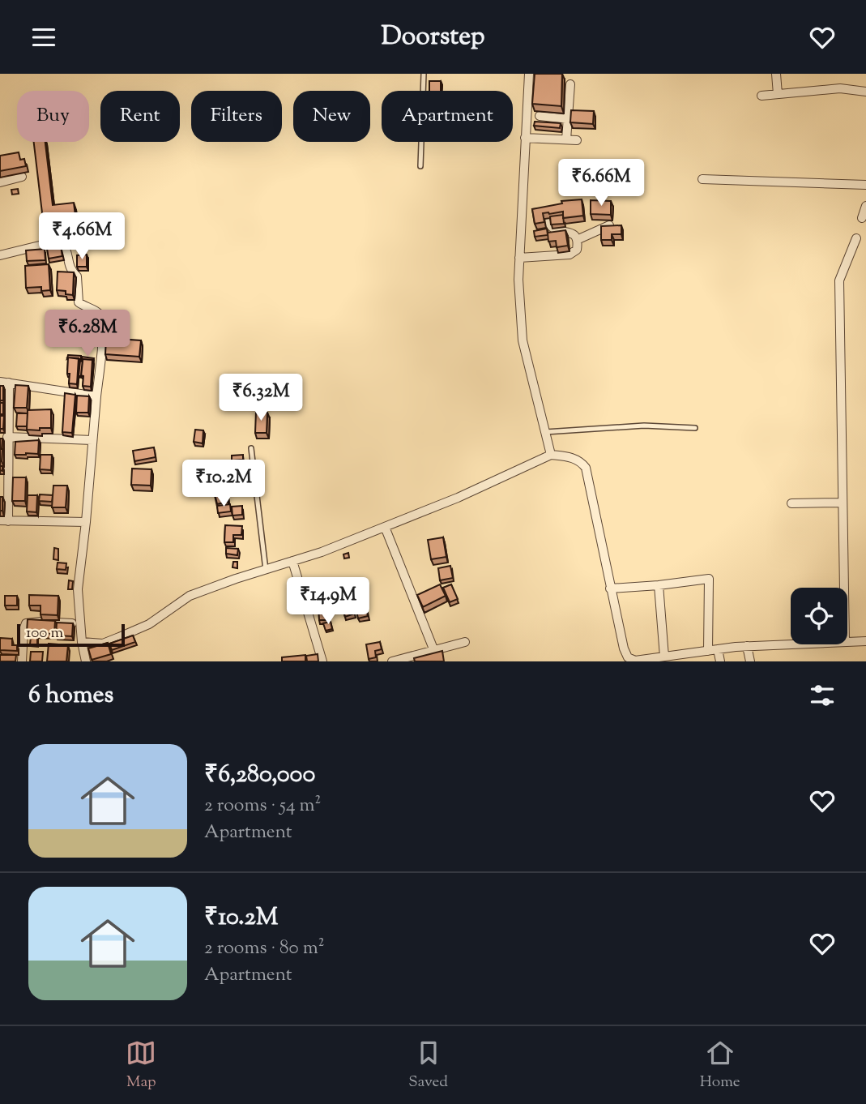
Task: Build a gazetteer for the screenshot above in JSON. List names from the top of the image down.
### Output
{
  "scale_bar": "100 m",
  "page": {
    "header": "Doorstep",
    "chip": [
      "Buy",
      "Rent",
      "Filters",
      "New",
      "Apartment"
    ],
    "price": [
      "₹6.66M",
      "₹4.66M",
      "₹6.28M",
      "₹6.32M",
      "₹10.2M",
      "₹14.9M"
    ],
    "scale": "100 m",
    "heading": "6 homes",
    "list": [
      {
        "name": "₹6,280,000",
        "note": "2 rooms · 54 m² · Apartment"
      },
      {
        "name": "₹10.2M",
        "note": "2 rooms · 80 m² · Apartment"
      }
    ],
    "tabs": ["Map", "Saved", "Home"]
  }
}
